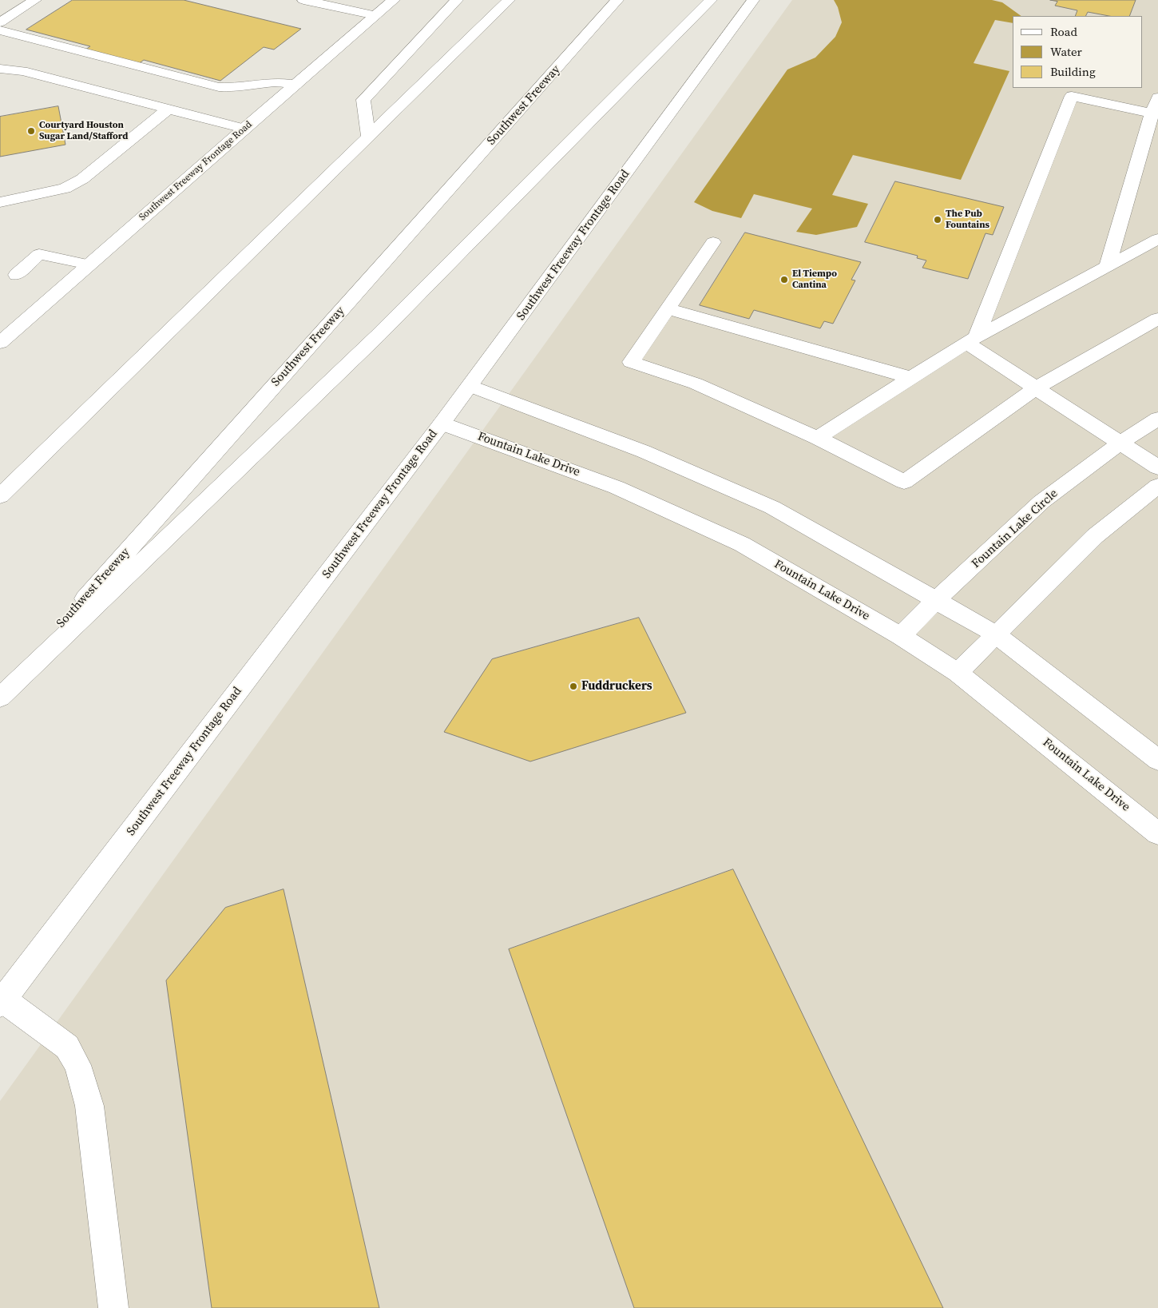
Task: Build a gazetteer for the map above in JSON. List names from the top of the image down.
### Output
{
  "streets": {
    "main road": [
      "Southwest Freeway",
      "Southwest Freeway Frontage Road",
      "Fountain Lake Drive",
      "Fountain Lake Circle"
    ]
  },
  "crossings": [
    ["Southwest Freeway Frontage Road", "Fountain Lake Drive"],
    ["Fountain Lake Drive", "Fountain Lake Circle"]
  ],
  "places": [
    "Courtyard Houston Sugar Land/Stafford",
    "The Pub Fountains",
    "El Tiempo Cantina",
    "Fuddruckers"
  ],
  "legend": ["Road", "Water", "Building"]
}
